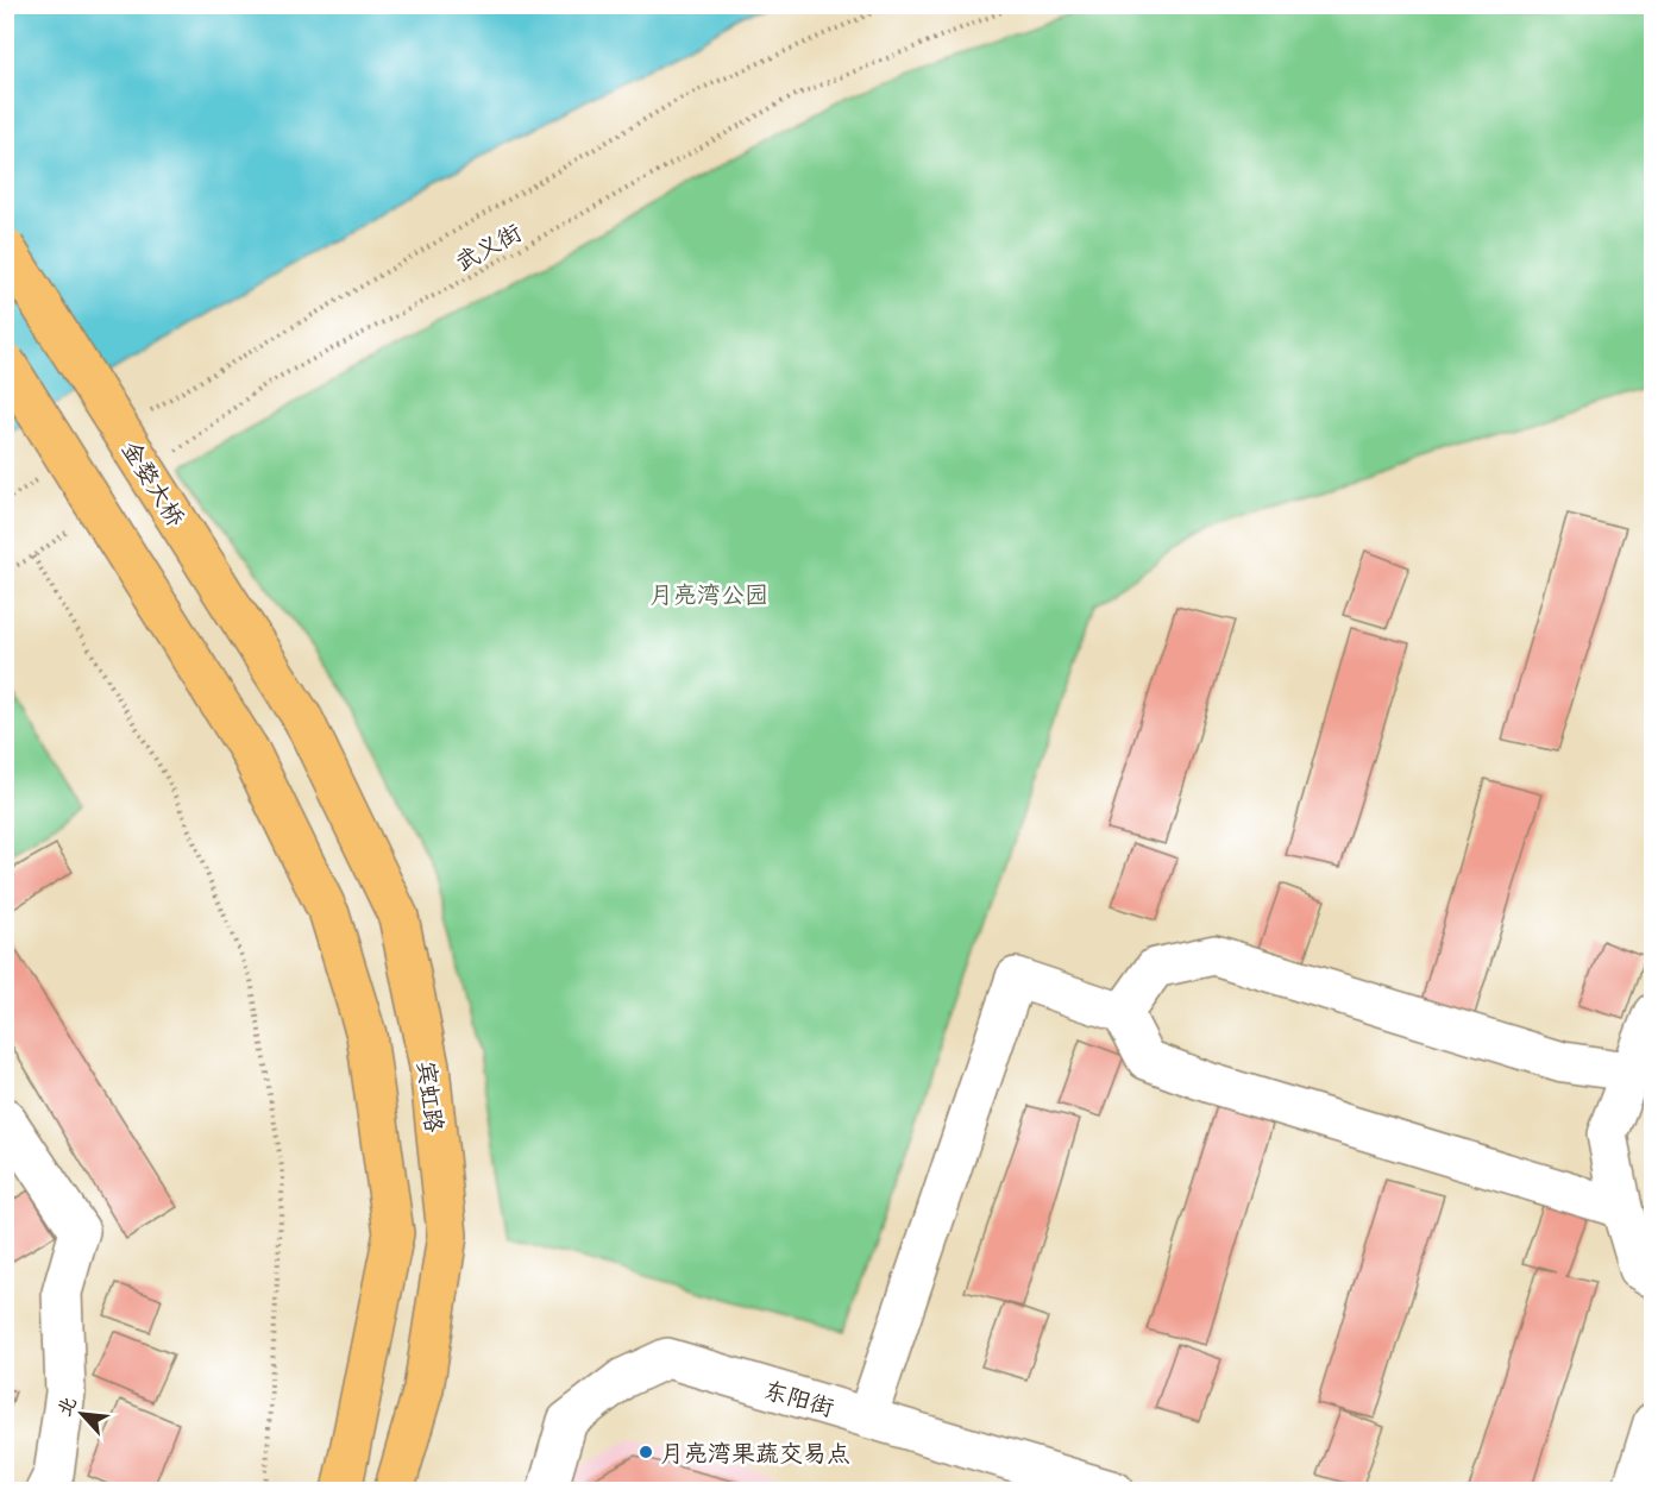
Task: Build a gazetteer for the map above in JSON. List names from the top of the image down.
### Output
{
  "streets": {
    "main road": ["金婺大桥", "宾虹路"],
    "street": ["东阳街"],
    "path": ["武义街"]
  },
  "crossings": [
    ["金婺大桥", "宾虹路"]
  ],
  "parks": ["月亮湾公园"],
  "places": ["月亮湾果蔬交易点"],
  "north": "top left"
}
